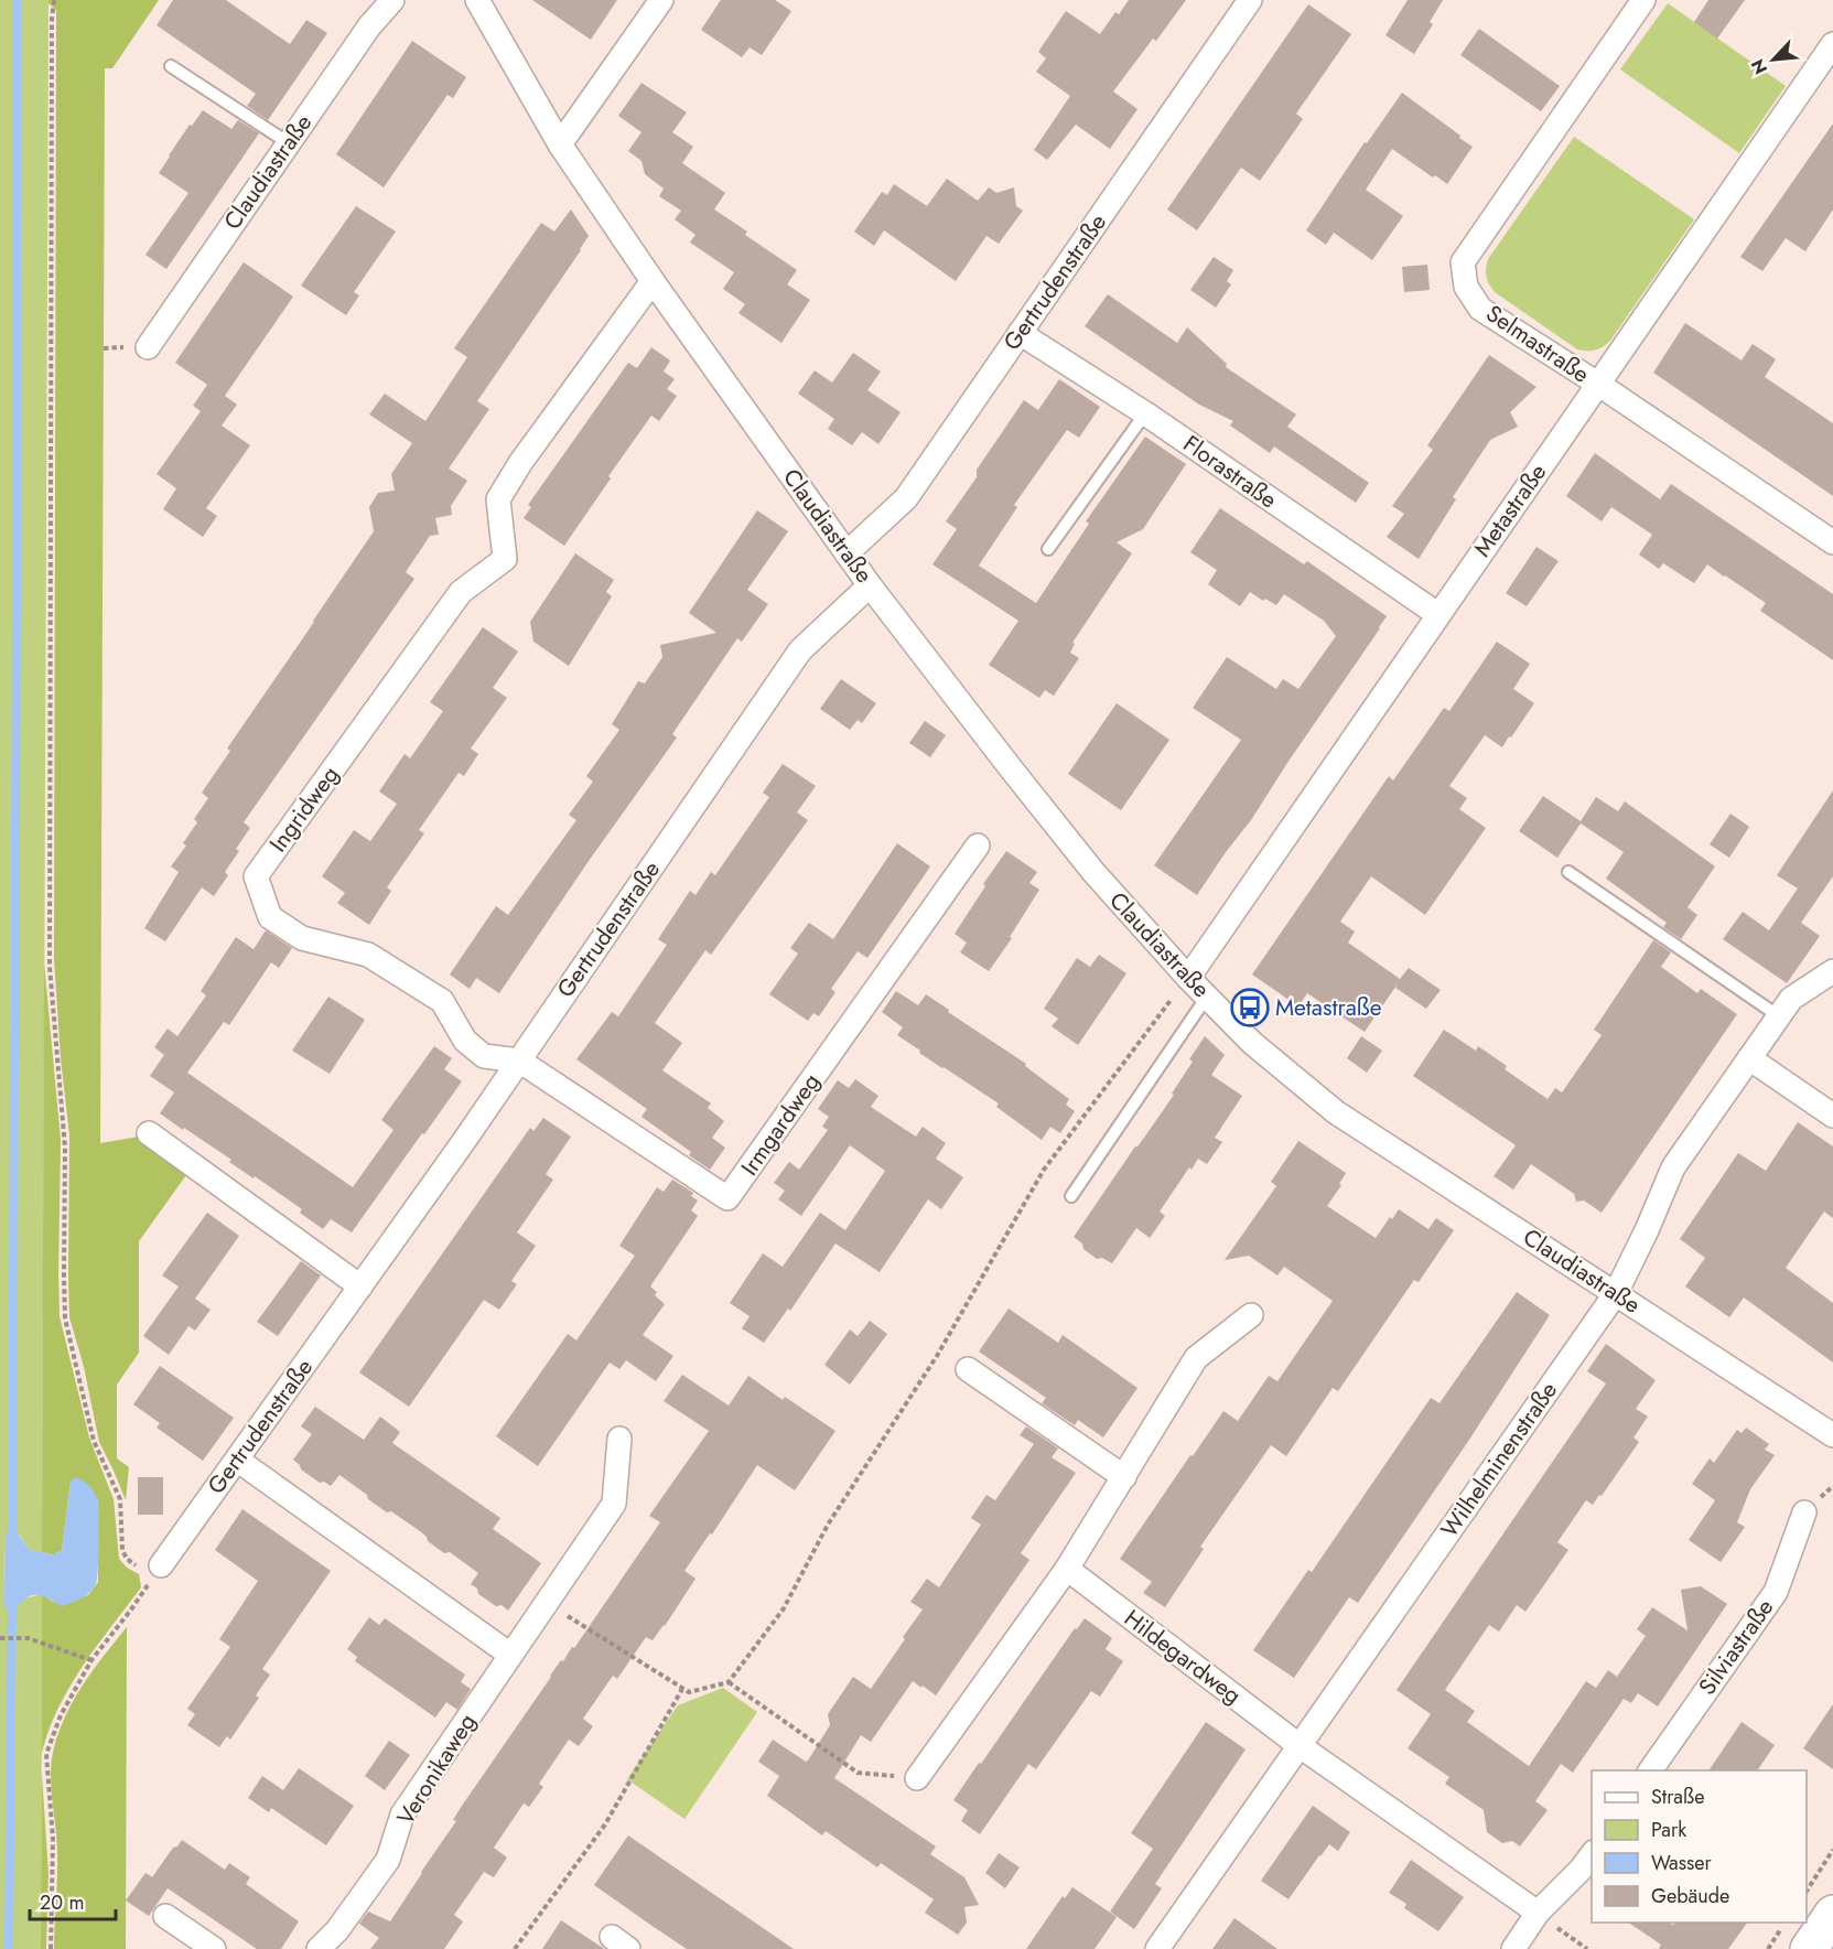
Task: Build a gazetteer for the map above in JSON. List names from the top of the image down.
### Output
{
  "streets": {
    "street": [
      "Claudiastraße",
      "Gertrudenstraße",
      "Selmastraße",
      "Florastraße",
      "Metastraße",
      "Ingridweg",
      "Irmgardweg",
      "Wilhelminenstraße",
      "Silviastraße",
      "Hildegardweg",
      "Veronikaweg"
    ]
  },
  "crossings": [
    ["Claudiastraße", "Gertrudenstraße"],
    ["Claudiastraße", "Metastraße"],
    ["Claudiastraße", "Ingridweg"],
    ["Claudiastraße", "Wilhelminenstraße"],
    ["Gertrudenstraße", "Florastraße"],
    ["Gertrudenstraße", "Ingridweg"],
    ["Gertrudenstraße", "Irmgardweg"],
    ["Selmastraße", "Metastraße"],
    ["Florastraße", "Metastraße"],
    ["Ingridweg", "Irmgardweg"],
    ["Wilhelminenstraße", "Hildegardweg"]
  ],
  "places": {
    "bus stop": ["Metastraße"]
  },
  "legend": [
    "Straße",
    "Park",
    "Wasser",
    "Gebäude"
  ],
  "scale_bar": "20 m",
  "north": "bottom left"
}
